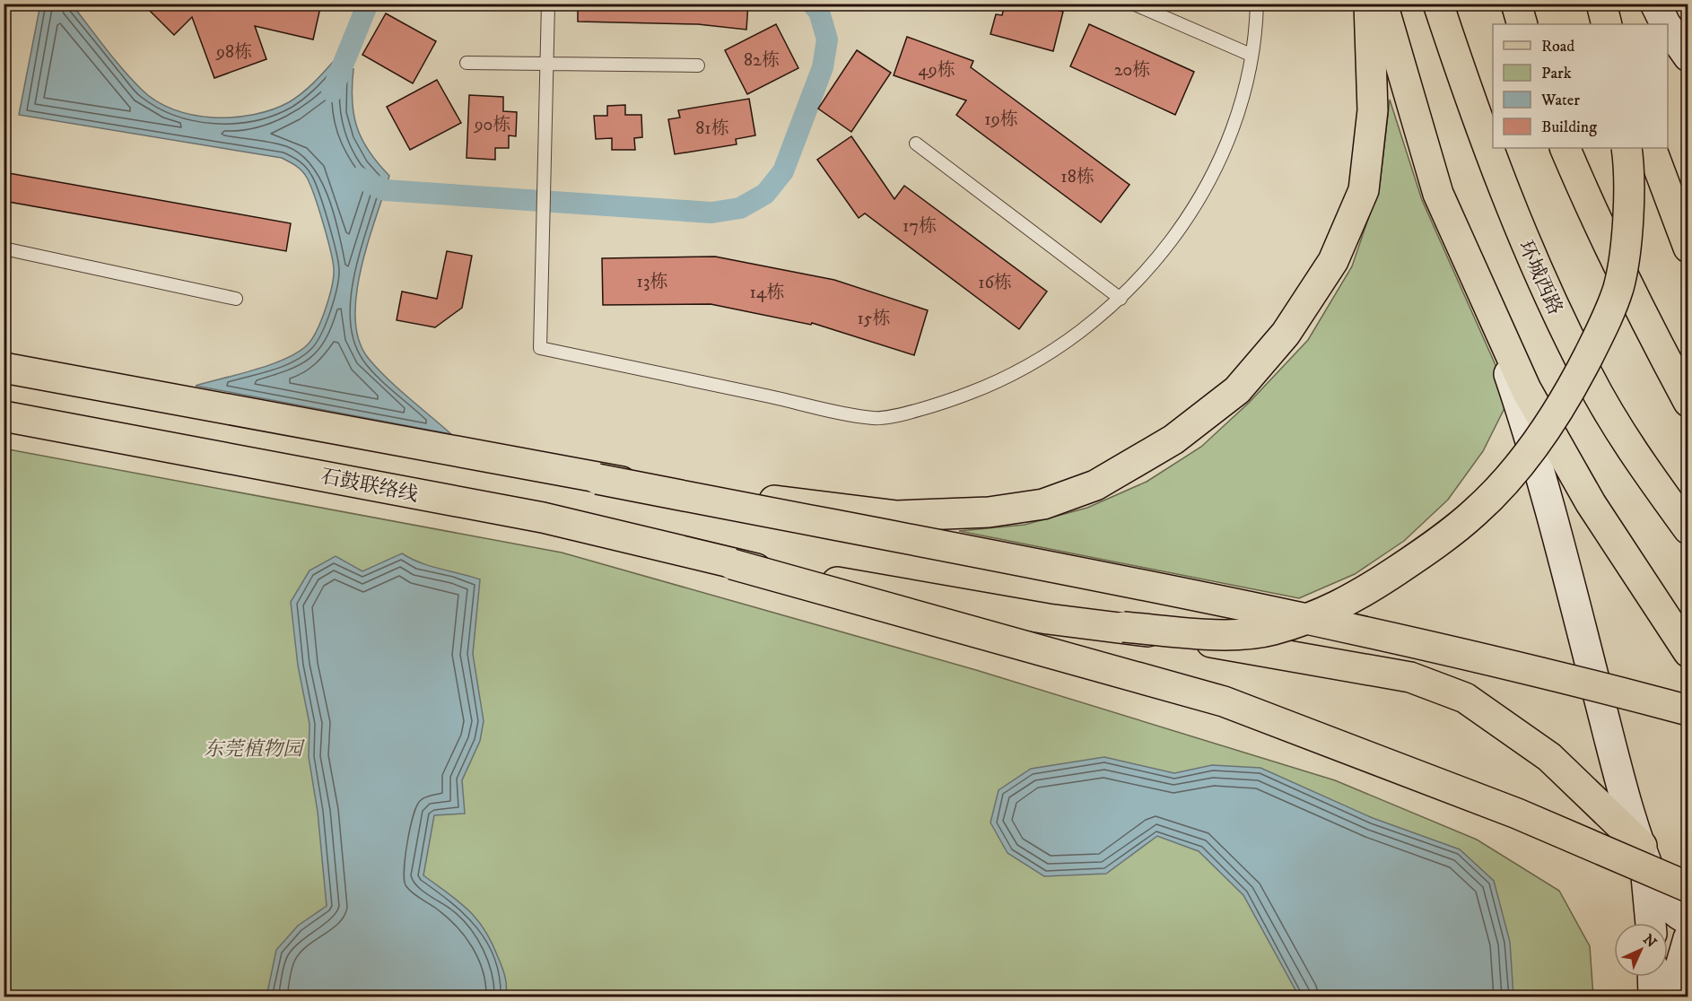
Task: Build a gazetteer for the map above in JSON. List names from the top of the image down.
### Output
{
  "streets": {
    "main road": ["环城西路", "石鼓联络线"]
  },
  "parks": ["东莞植物园"],
  "house_numbers": [
    "98栋",
    "82栋",
    "49栋",
    "20栋",
    "19栋",
    "90栋",
    "81栋",
    "18栋",
    "17栋",
    "13栋",
    "16栋",
    "14栋",
    "15栋"
  ],
  "legend": [
    "Road",
    "Park",
    "Water",
    "Building"
  ],
  "north": "top right"
}
